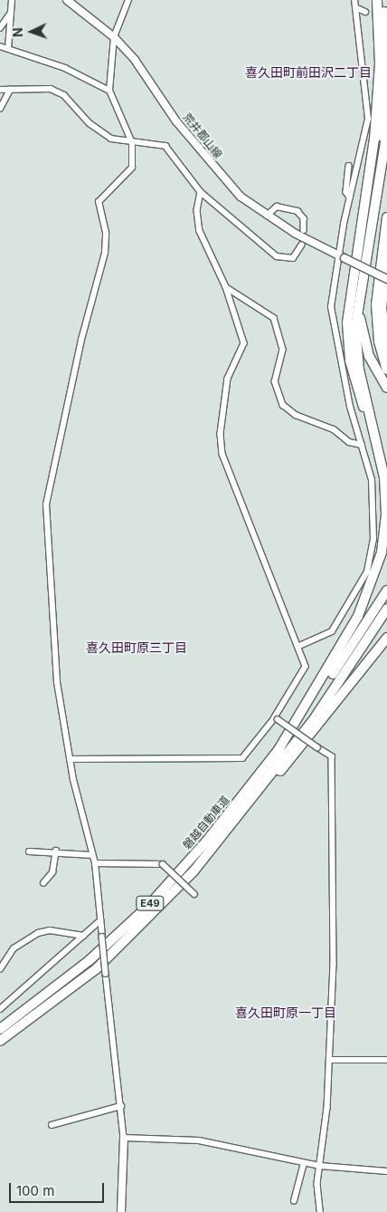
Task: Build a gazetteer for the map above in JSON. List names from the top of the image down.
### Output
{
  "streets": {
    "highway": ["磐越自動車道", "E49"],
    "main road": ["荒井郡山線"]
  },
  "districts": ["喜久田町前田沢二丁目", "喜久田町原三丁目", "喜久田町原一丁目"],
  "scale_bar": "100 m",
  "north": "left"
}
